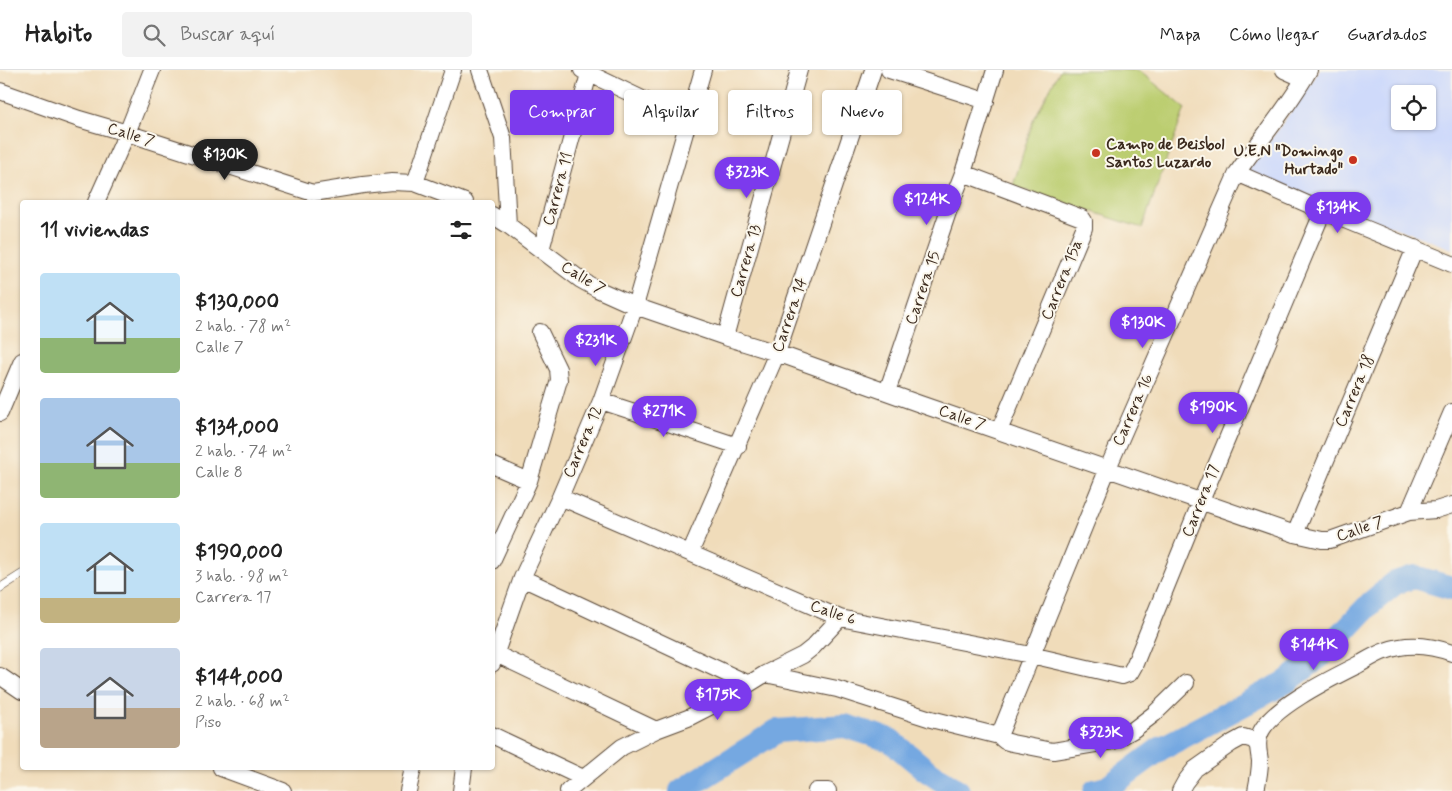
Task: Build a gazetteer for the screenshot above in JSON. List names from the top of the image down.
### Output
{
  "streets": {
    "street": [
      "Calle 7",
      "Carrera 11",
      "Carrera 13",
      "Carrera 15a",
      "Carrera 15",
      "Carrera 14",
      "Carrera 18",
      "Carrera 16",
      "Carrera 12",
      "Carrera 17",
      "Calle 6"
    ]
  },
  "crossings": [
    ["Calle 7", "Carrera 11"],
    ["Calle 7", "Carrera 13"],
    ["Calle 7", "Carrera 15a"],
    ["Calle 7", "Carrera 15"],
    ["Calle 7", "Carrera 14"],
    ["Calle 7", "Carrera 18"],
    ["Calle 7", "Carrera 16"],
    ["Calle 7", "Carrera 12"],
    ["Calle 7", "Carrera 17"],
    ["Carrera 15a", "Carrera 15"],
    ["Carrera 14", "Calle 6"],
    ["Carrera 16", "Calle 6"],
    ["Carrera 12", "Calle 6"],
    ["Carrera 17", "Calle 6"]
  ],
  "places": ["Campo de Beisbol Santos Luzardo", "U.E.N \"Domingo Hurtado\""],
  "page": {
    "header": "Habito",
    "search": "Buscar aquí",
    "nav": ["Mapa", "Cómo llegar", "Guardados"],
    "chip": [
      "Comprar",
      "Alquilar",
      "Filtros",
      "Nuevo"
    ],
    "price": [
      "$130K",
      "$323K",
      "$124K",
      "$134K",
      "$130K",
      "$231K",
      "$190K",
      "$271K",
      "$144K",
      "$175K",
      "$323K"
    ],
    "heading": "11 viviendas",
    "list": [
      {
        "name": "$130,000",
        "note": "2 hab. · 78 m² · Calle 7"
      },
      {
        "name": "$134,000",
        "note": "2 hab. · 74 m² · Calle 8"
      },
      {
        "name": "$190,000",
        "note": "3 hab. · 98 m² · Carrera 17"
      },
      {
        "name": "$144,000",
        "note": "2 hab. · 68 m² · Piso"
      }
    ]
  }
}
